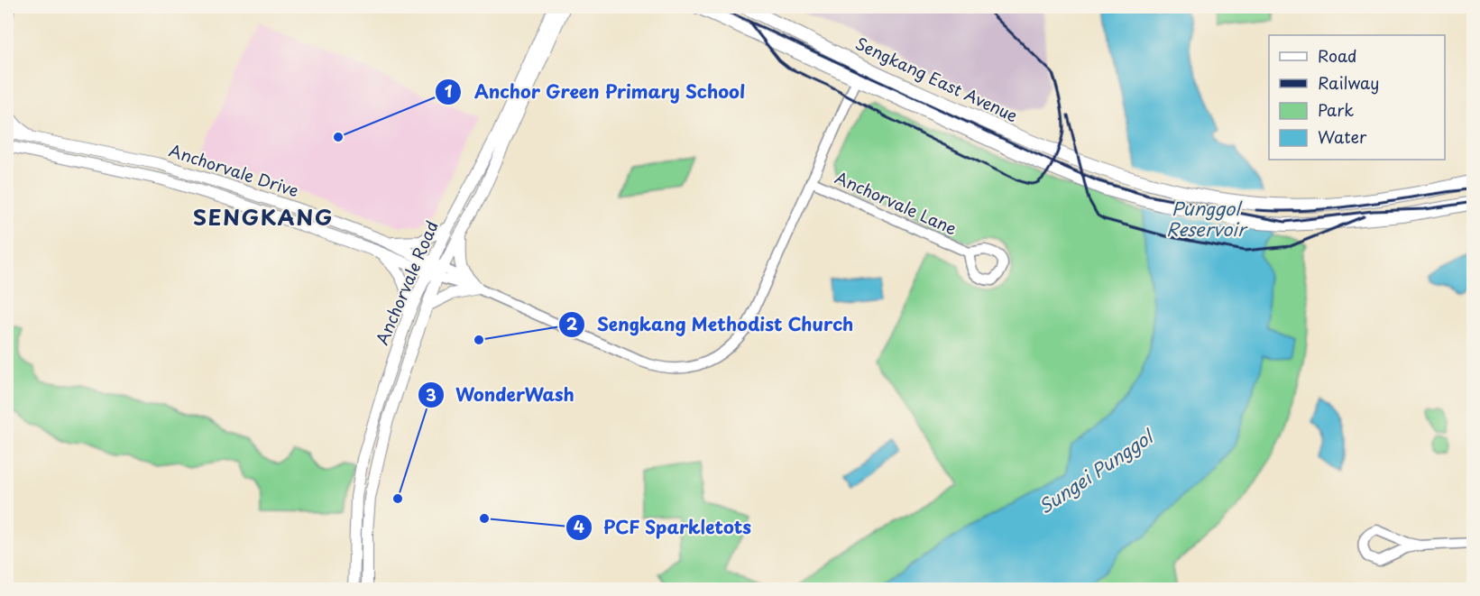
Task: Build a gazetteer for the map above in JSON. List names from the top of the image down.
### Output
{
  "streets": {
    "main road": ["Sengkang East Avenue"],
    "street": ["Anchorvale Drive", "Anchorvale Lane", "Anchorvale Road"]
  },
  "crossings": [
    ["Sengkang East Avenue", "Anchorvale Lane"],
    ["Anchorvale Drive", "Anchorvale Lane"],
    ["Anchorvale Drive", "Anchorvale Road"],
    ["Anchorvale Lane", "Anchorvale Road"]
  ],
  "districts": ["SENGKANG"],
  "water": ["Punggol Reservoir", "Sungei Punggol"],
  "places": [
    "Anchor Green Primary School",
    "Sengkang Methodist Church",
    "WonderWash",
    "PCF Sparkletots"
  ],
  "legend": [
    "Road",
    "Railway",
    "Park",
    "Water"
  ]
}
